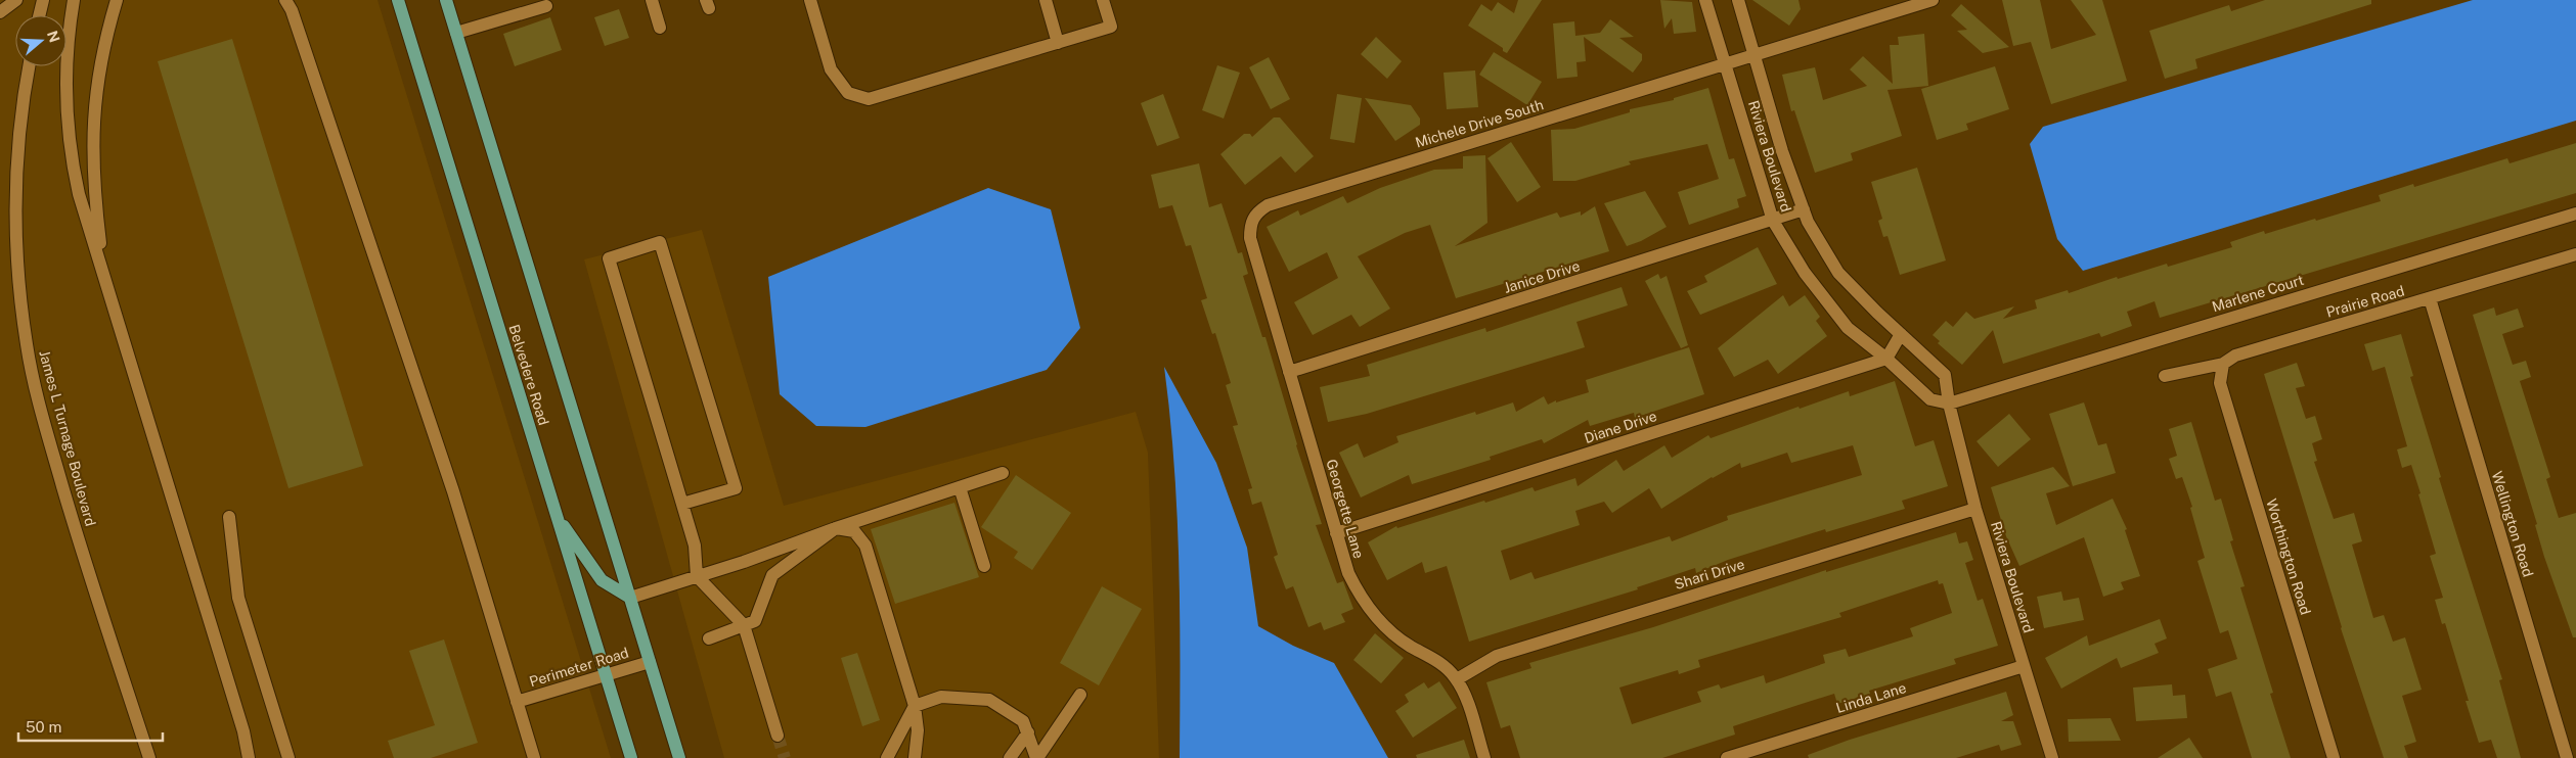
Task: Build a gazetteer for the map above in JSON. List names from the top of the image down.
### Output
{
  "streets": {
    "main road": ["Belvedere Road"],
    "street": [
      "Michele Drive South",
      "Riviera Boulevard",
      "Janice Drive",
      "Marlene Court",
      "Prairie Road",
      "Diane Drive",
      "James L Turnage Boulevard",
      "Georgette Lane",
      "Wellington Road",
      "Worthington Road",
      "Shari Drive",
      "Perimeter Road",
      "Linda Lane"
    ]
  },
  "crossings": [
    ["Michele Drive South", "Riviera Boulevard"],
    ["Michele Drive South", "Georgette Lane"],
    ["Riviera Boulevard", "Janice Drive"],
    ["Riviera Boulevard", "Marlene Court"],
    ["Riviera Boulevard", "Diane Drive"],
    ["Riviera Boulevard", "Shari Drive"],
    ["Riviera Boulevard", "Linda Lane"],
    ["Janice Drive", "Georgette Lane"],
    ["Prairie Road", "Wellington Road"],
    ["Prairie Road", "Worthington Road"],
    ["Belvedere Road", "Perimeter Road"],
    ["Diane Drive", "Georgette Lane"],
    ["Georgette Lane", "Shari Drive"]
  ],
  "scale_bar": "50 m",
  "north": "right"
}
